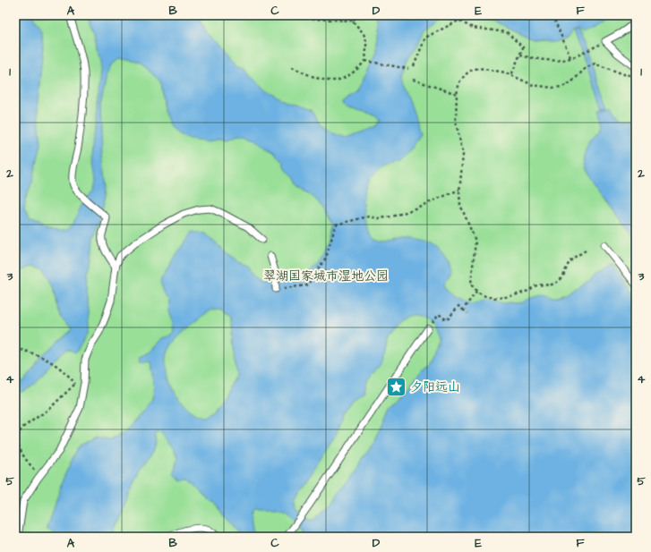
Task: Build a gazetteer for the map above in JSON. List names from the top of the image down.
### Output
{
  "parks": ["翠湖国家城市湿地公园"],
  "places": {
    "place": ["夕阳远山"]
  },
  "grid": {
    "columns": [
      "A",
      "B",
      "C",
      "D",
      "E",
      "F"
    ],
    "rows": [
      "1",
      "2",
      "3",
      "4",
      "5"
    ]
  }
}
